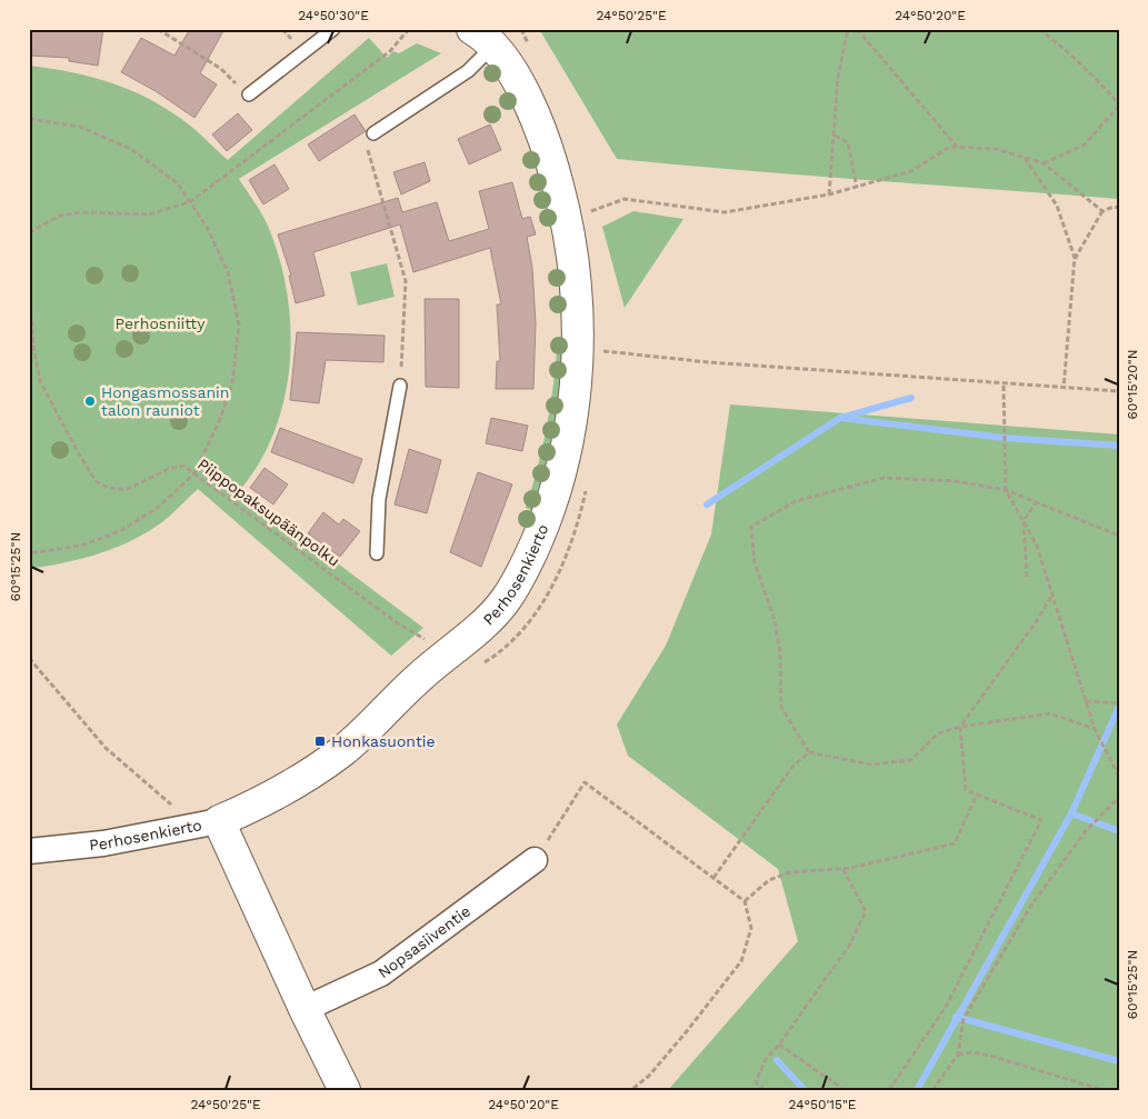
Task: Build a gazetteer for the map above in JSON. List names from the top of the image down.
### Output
{
  "streets": {
    "street": ["Perhosenkierto", "Nopsasiiventie"],
    "path": ["Piippopaksupäänpolku"]
  },
  "crossings": [
    ["Piippopaksupäänpolku", "Perhosenkierto"]
  ],
  "parks": ["Perhosniitty"],
  "places": {
    "other": ["Hongasmossanin talon rauniot"],
    "transit": ["Honkasuontie"]
  },
  "coordinates": [
    "24°50'30\"E",
    "24°50'25\"E",
    "24°50'20\"E",
    "60°15'20\"N",
    "60°15'25\"N",
    "24°50'15\"E"
  ]
}
